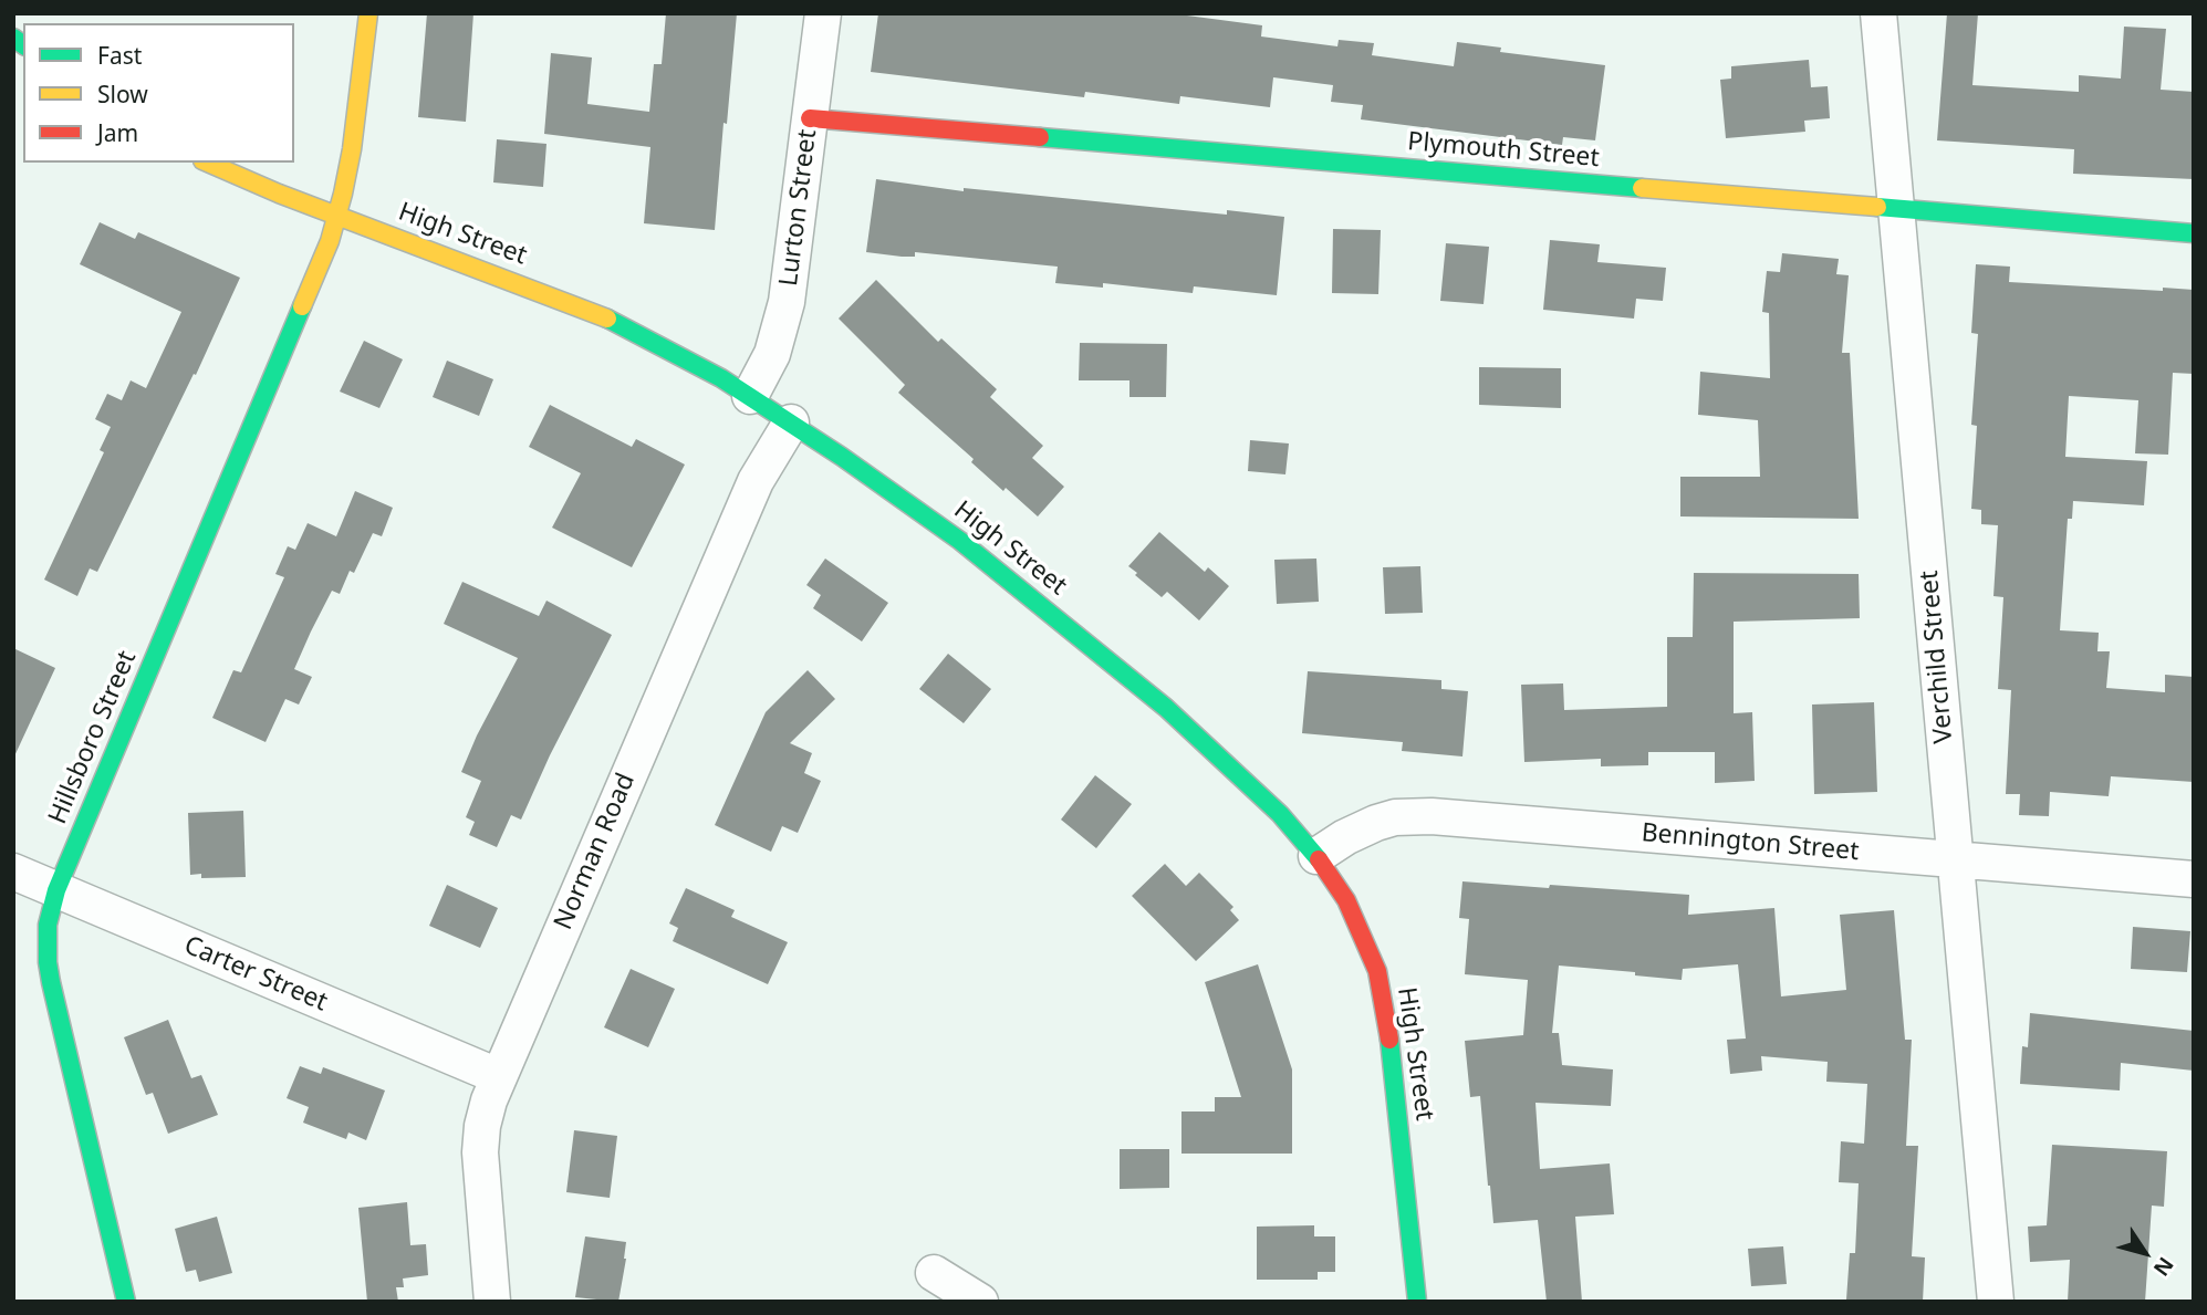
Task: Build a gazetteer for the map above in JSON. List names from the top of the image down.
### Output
{
  "streets": {
    "street": [
      "Plymouth Street",
      "Lurton Street",
      "High Street",
      "Verchild Street",
      "Hillsboro Street",
      "Bennington Street",
      "Norman Road",
      "Carter Street"
    ]
  },
  "crossings": [
    ["Plymouth Street", "Lurton Street"],
    ["Plymouth Street", "Verchild Street"],
    ["Lurton Street", "High Street"],
    ["High Street", "Hillsboro Street"],
    ["High Street", "Bennington Street"],
    ["High Street", "Norman Road"],
    ["Verchild Street", "Bennington Street"],
    ["Hillsboro Street", "Carter Street"],
    ["Norman Road", "Carter Street"]
  ],
  "legend": ["Fast", "Slow", "Jam"],
  "north": "bottom right"
}
